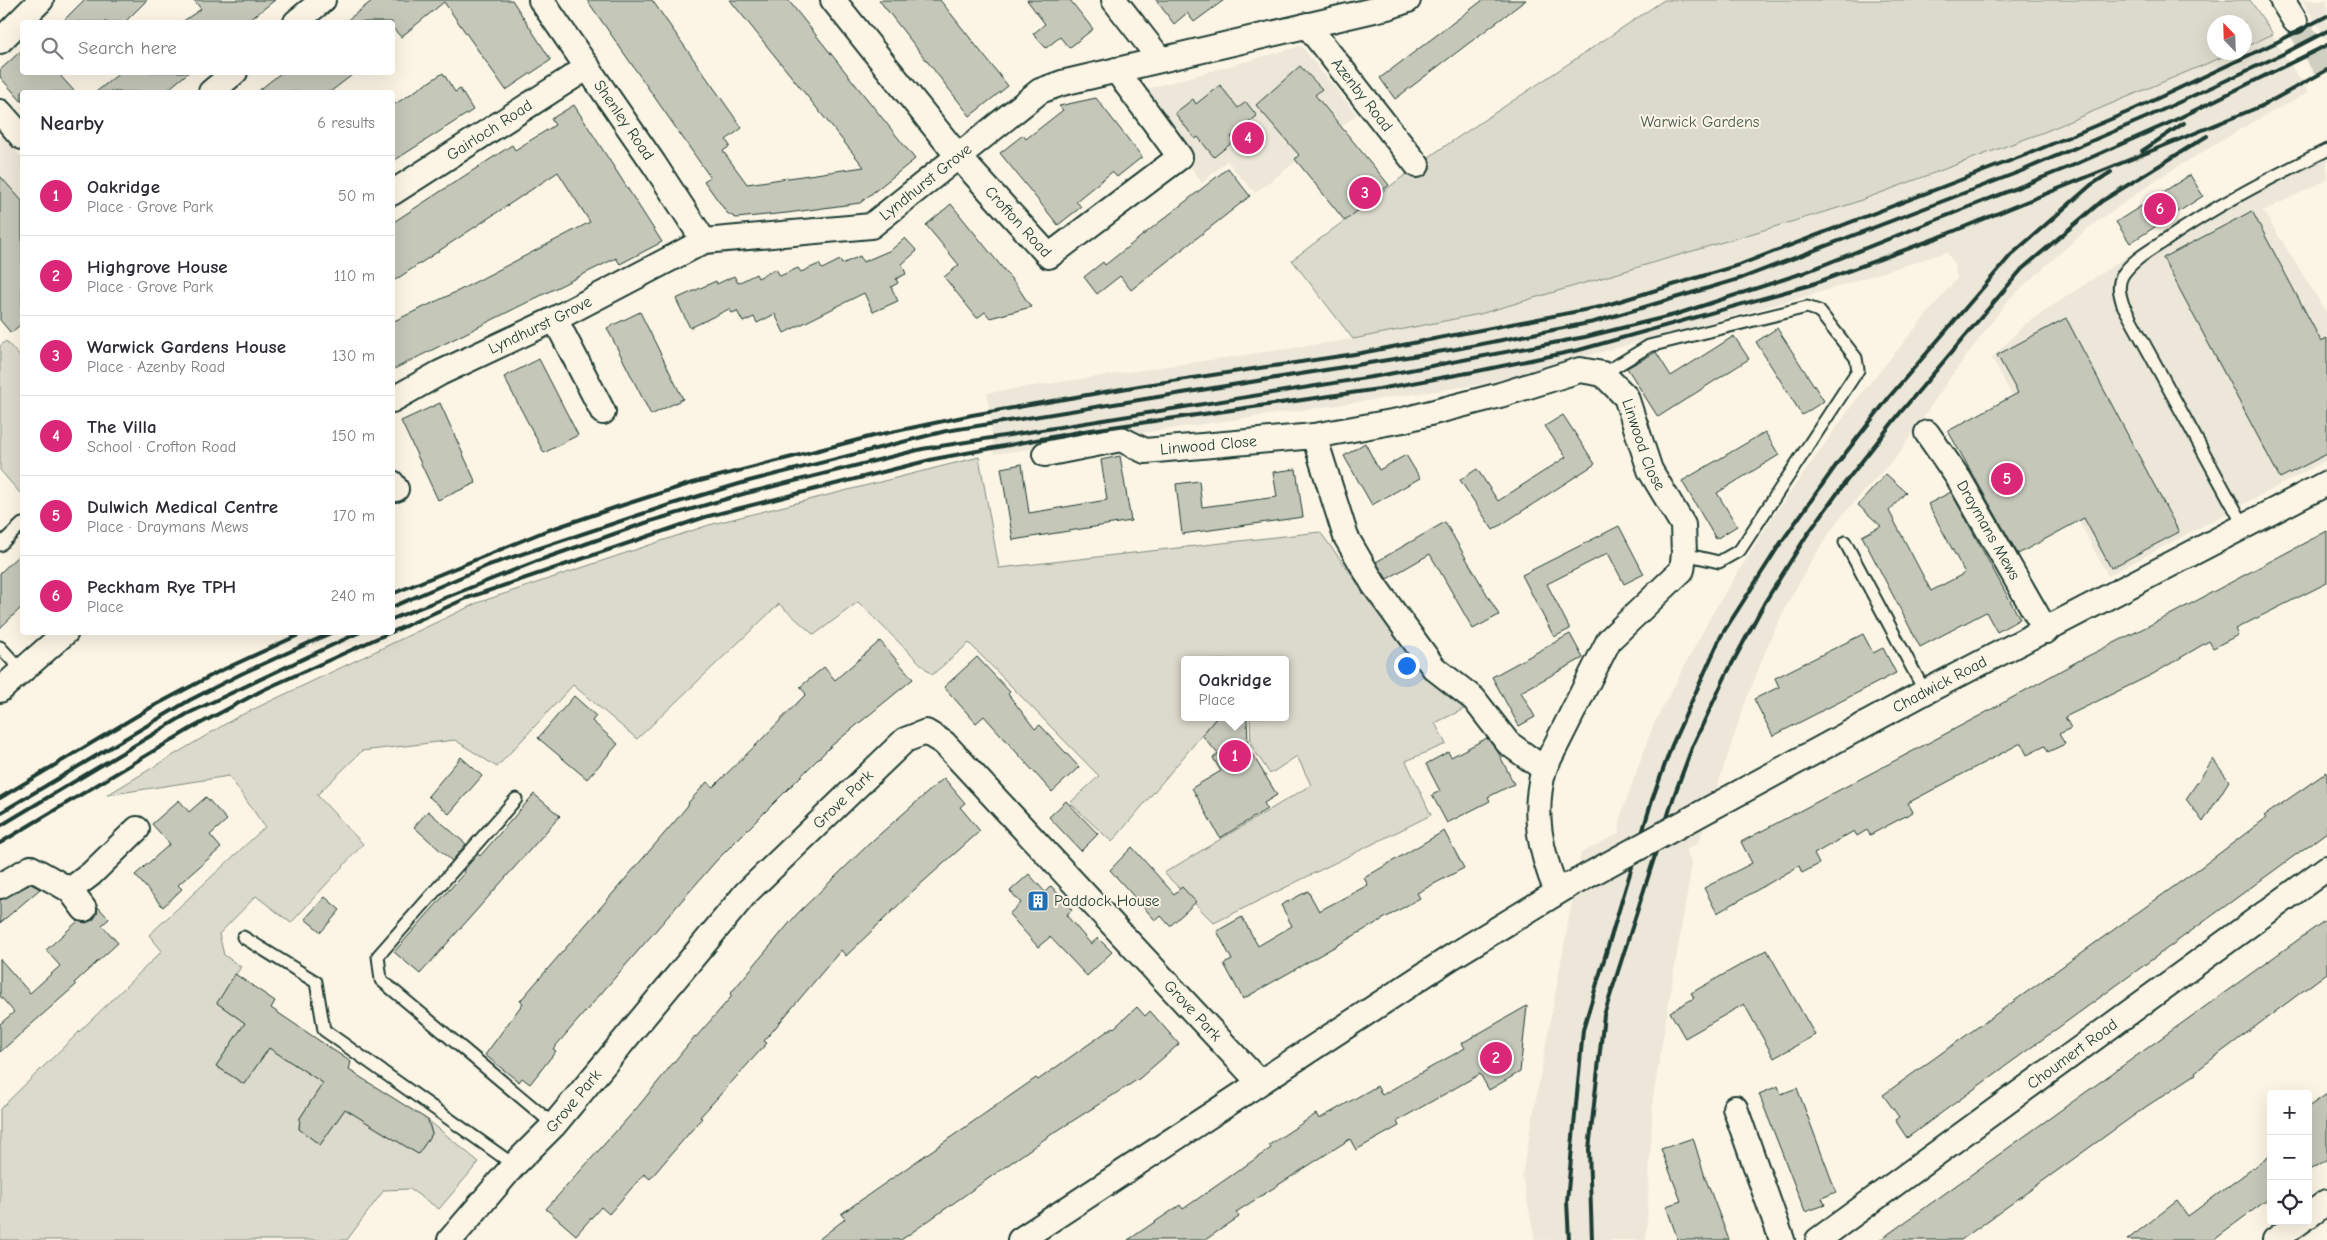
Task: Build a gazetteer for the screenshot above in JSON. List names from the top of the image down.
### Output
{
  "streets": {
    "street": [
      "Azenby Road",
      "Shenley Road",
      "Gairloch Road",
      "Lyndhurst Grove",
      "Crofton Road",
      "Linwood Close",
      "Draymans Mews",
      "Chadwick Road",
      "Grove Park",
      "Choumert Road"
    ]
  },
  "crossings": [
    ["Azenby Road", "Lyndhurst Grove"],
    ["Shenley Road", "Gairloch Road"],
    ["Shenley Road", "Lyndhurst Grove"],
    ["Lyndhurst Grove", "Crofton Road"],
    ["Linwood Close", "Chadwick Road"],
    ["Draymans Mews", "Chadwick Road"]
  ],
  "parks": ["Warwick Gardens"],
  "places": {
    "building": ["Paddock House"]
  },
  "north": "top left",
  "page": {
    "search": "Search here",
    "heading": ["Nearby", "6 results"],
    "pins": [
      "4",
      "3",
      "6",
      "5",
      "1",
      "2"
    ],
    "list": [
      {
        "mark": "1",
        "name": "Oakridge",
        "note": "Place · Grove Park",
        "value": "50 m"
      },
      {
        "mark": "2",
        "name": "Highgrove House",
        "note": "Place · Grove Park",
        "value": "110 m"
      },
      {
        "mark": "3",
        "name": "Warwick Gardens House",
        "note": "Place · Azenby Road",
        "value": "130 m"
      },
      {
        "mark": "4",
        "name": "The Villa",
        "note": "School · Crofton Road",
        "value": "150 m"
      },
      {
        "mark": "5",
        "name": "Dulwich Medical Centre",
        "note": "Place · Draymans Mews",
        "value": "170 m"
      },
      {
        "mark": "6",
        "name": "Peckham Rye TPH",
        "note": "Place",
        "value": "240 m"
      }
    ],
    "popup": ["Oakridge", "Place"],
    "map_buttons": ["+", "−"]
  }
}
